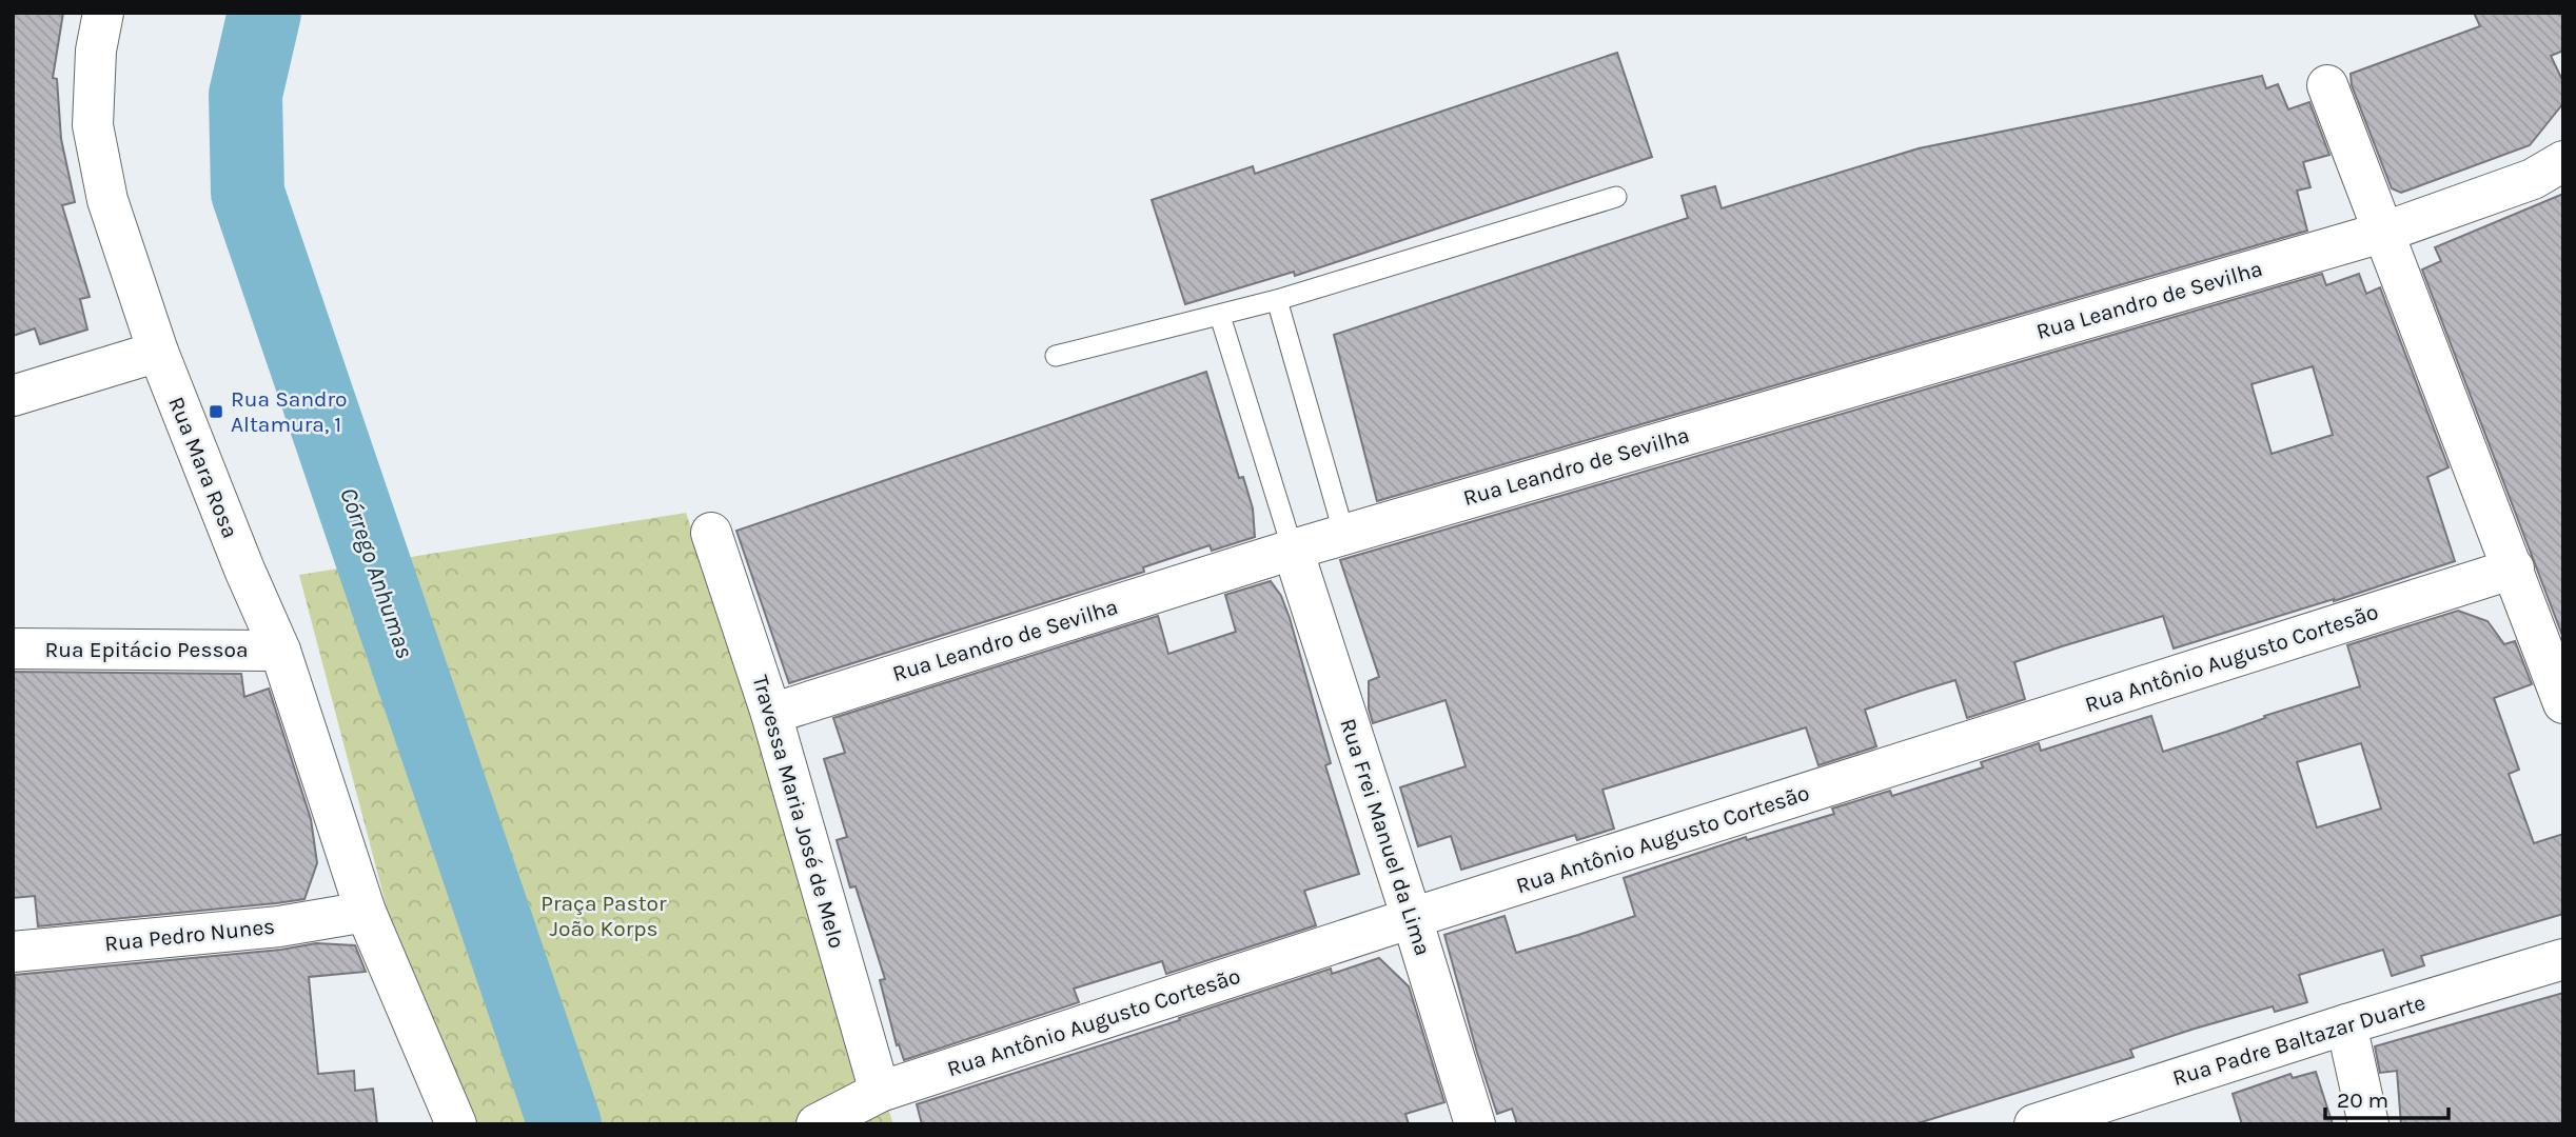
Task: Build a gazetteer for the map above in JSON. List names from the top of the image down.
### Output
{
  "streets": {
    "street": [
      "Rua Leandro de Sevilha",
      "Rua Mara Rosa",
      "Rua Epitácio Pessoa",
      "Rua Antônio Augusto Cortesão",
      "Travessa Maria José de Melo",
      "Rua Frei Manuel da Lima",
      "Rua Pedro Nunes",
      "Rua Padre Baltazar Duarte"
    ]
  },
  "crossings": [
    ["Rua Leandro de Sevilha", "Travessa Maria José de Melo"],
    ["Rua Leandro de Sevilha", "Rua Frei Manuel da Lima"],
    ["Rua Mara Rosa", "Rua Epitácio Pessoa"],
    ["Rua Mara Rosa", "Rua Pedro Nunes"],
    ["Rua Antônio Augusto Cortesão", "Travessa Maria José de Melo"],
    ["Rua Antônio Augusto Cortesão", "Rua Frei Manuel da Lima"]
  ],
  "water": ["Córrego Anhumas"],
  "parks": ["Praça Pastor João Korps"],
  "places": {
    "transit": ["Rua Sandro Altamura, 1"]
  },
  "scale_bar": "20 m"
}
